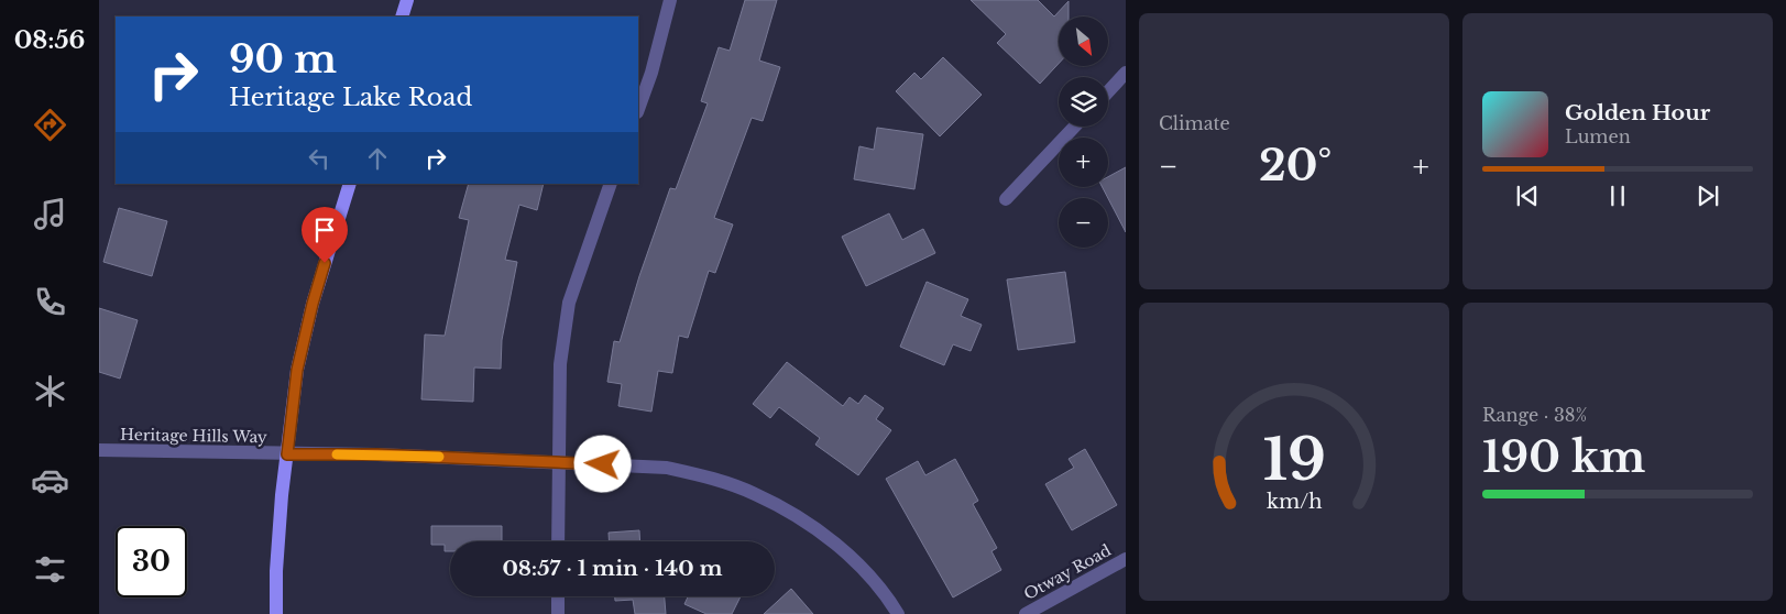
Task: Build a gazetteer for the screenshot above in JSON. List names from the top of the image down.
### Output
{
  "streets": {
    "street": ["Heritage Hills Way", "Otway Road"]
  },
  "north": "bottom right",
  "page": {
    "tabs": "08:56",
    "tile": [
      "Climate",
      ["Range · 38%", "190 km"]
    ],
    "map_buttons": ["+", "−"],
    "turn": ["90 m", "Heritage Lake Road"],
    "song": ["Golden Hour", "Lumen"],
    "heat": ["−", "20°", "+"],
    "limit": "30",
    "trip": "08:57 · 1 min · 140 m",
    "gauge": ["19", "km/h"]
  }
}
